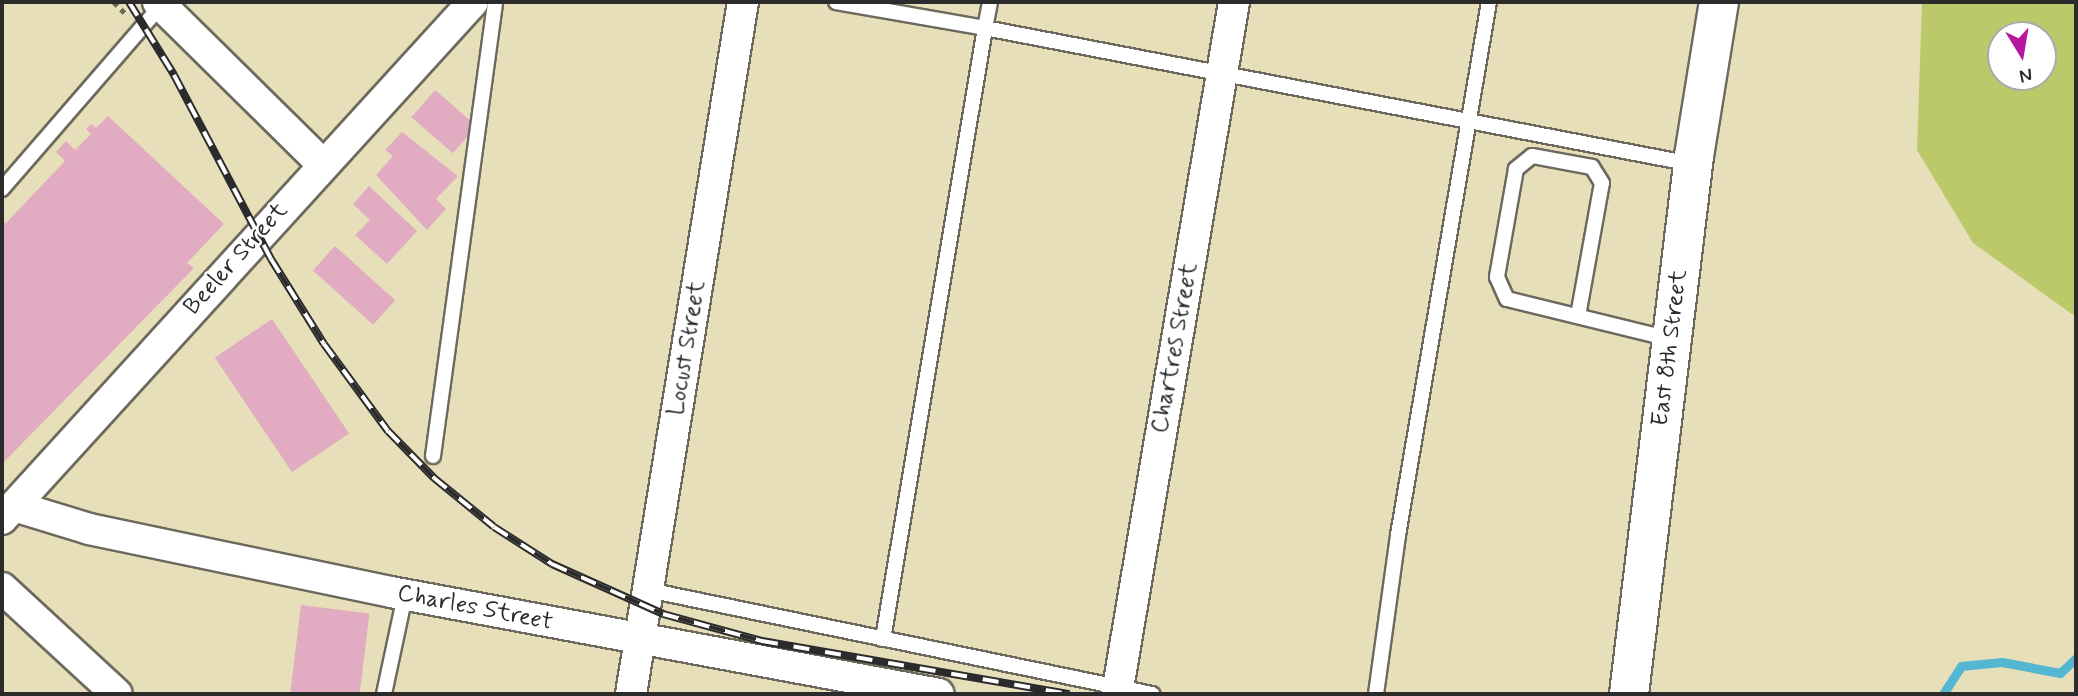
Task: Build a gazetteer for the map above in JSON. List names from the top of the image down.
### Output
{
  "streets": {
    "street": [
      "Beeler Street",
      "Locust Street",
      "Chartres Street",
      "East 8th Street",
      "Charles Street"
    ]
  },
  "crossings": [
    ["Beeler Street", "Charles Street"],
    ["Locust Street", "Charles Street"]
  ],
  "north": "bottom"
}
